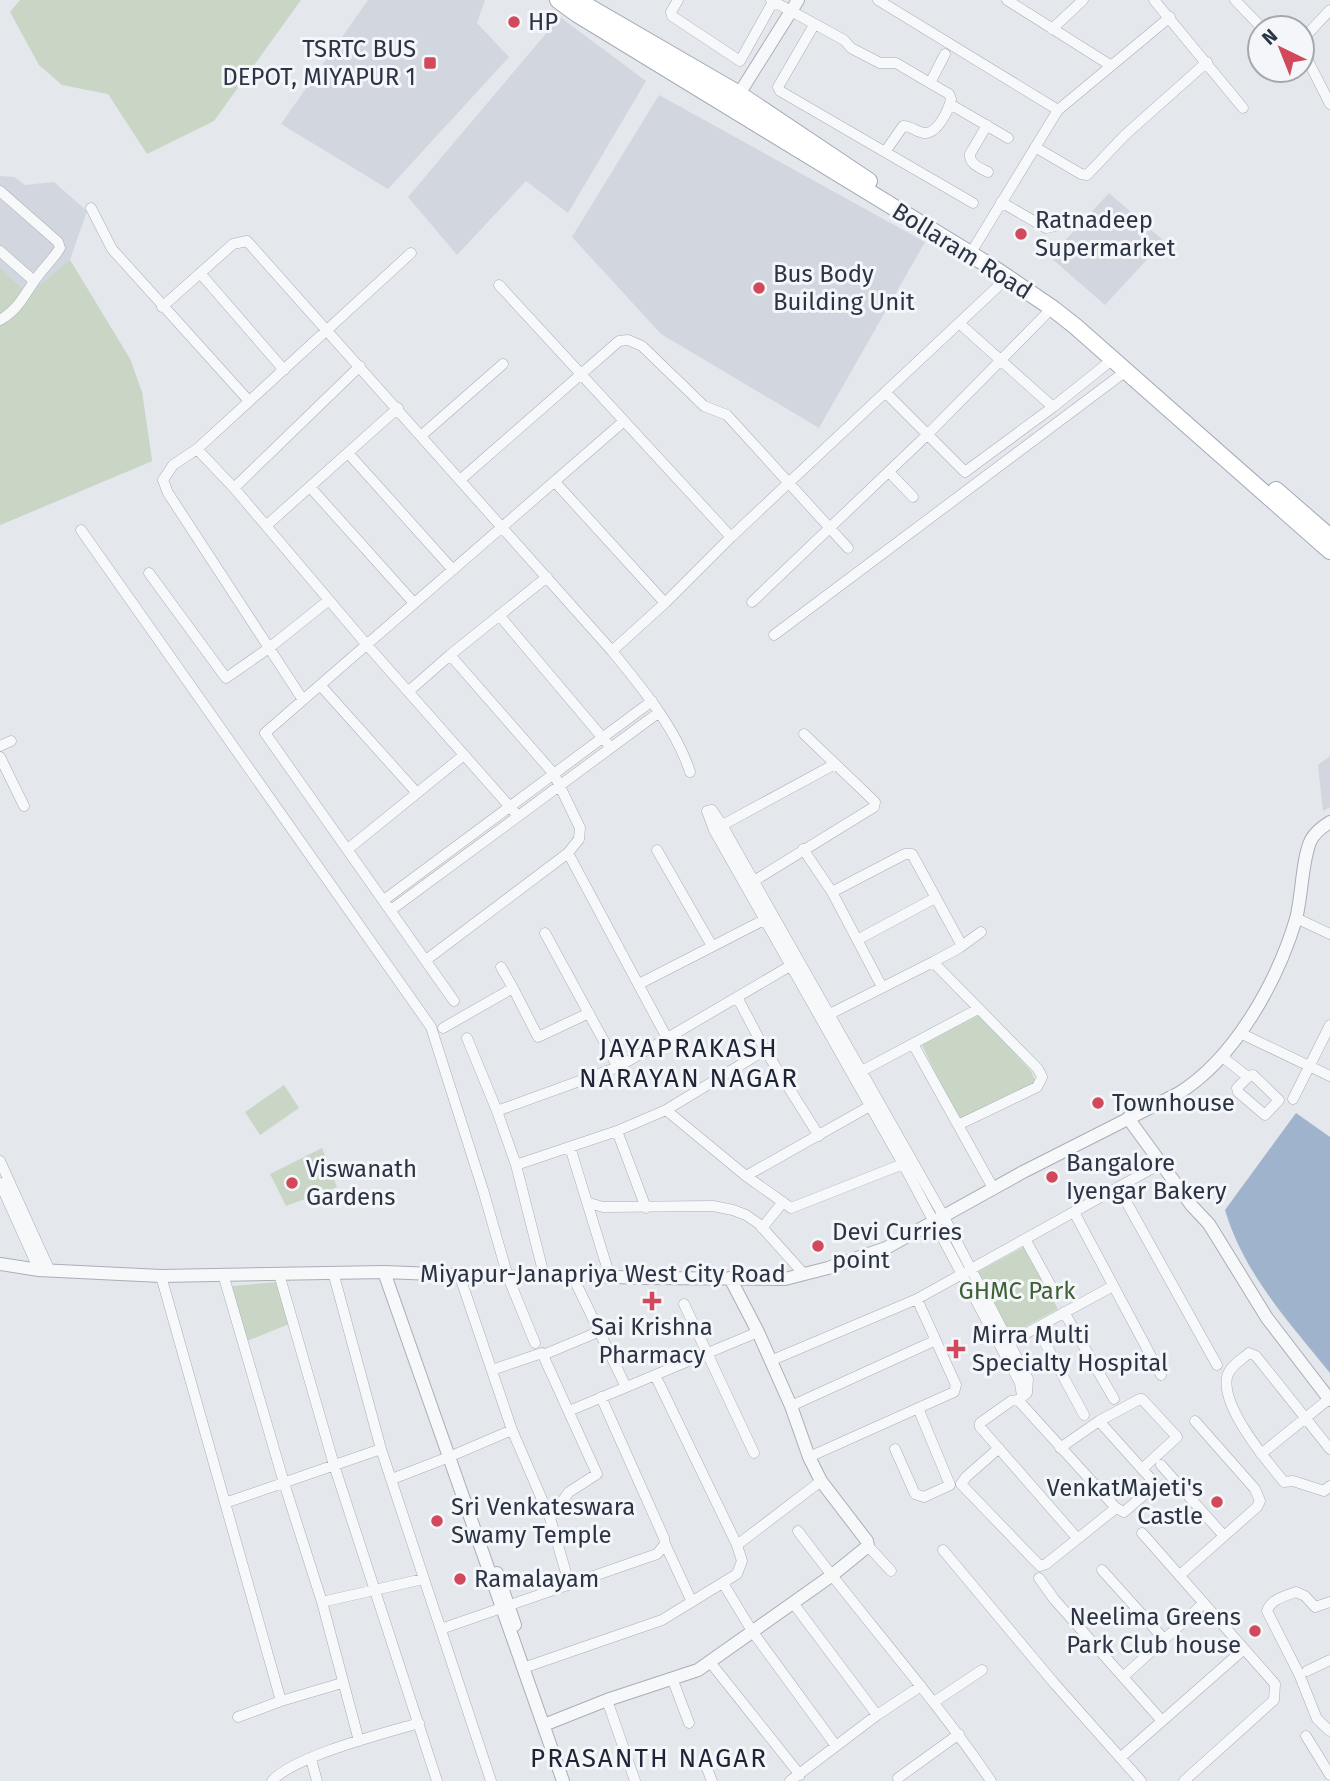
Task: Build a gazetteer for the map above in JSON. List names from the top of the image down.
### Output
{
  "streets": {
    "main road": ["Bollaram Road"],
    "street": ["Miyapur-Janapriya West City Road"]
  },
  "districts": ["JAYAPRAKASH NARAYAN NAGAR", "PRASANTH NAGAR"],
  "parks": ["GHMC Park"],
  "places": {
    "other": [
      "HP",
      "Ratnadeep Supermarket",
      "Bus Body Building Unit",
      "Townhouse",
      "Bangalore Iyengar Bakery",
      "Viswanath Gardens",
      "Devi Curries point",
      "VenkatMajeti's Castle",
      "Sri Venkateswara Swamy Temple",
      "Ramalayam",
      "Neelima Greens Park Club house"
    ],
    "transit": ["TSRTC BUS DEPOT, MIYAPUR 1"],
    "health": ["Sai Krishna Pharmacy", "Mirra Multi Specialty Hospital"]
  },
  "north": "top left"
}
